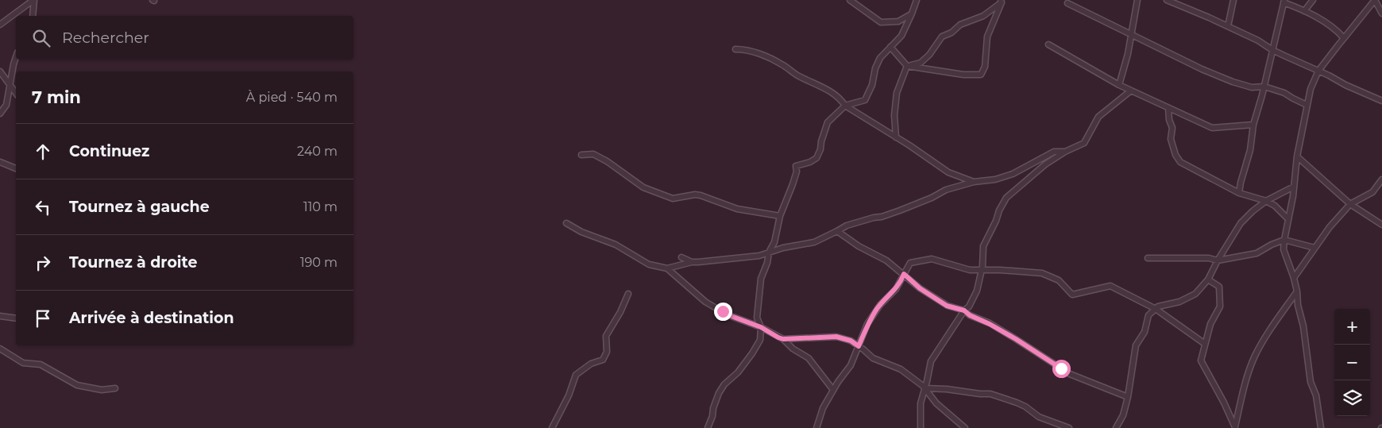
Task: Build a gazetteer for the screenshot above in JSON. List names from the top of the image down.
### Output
{
  "page": {
    "search": "Rechercher",
    "heading": ["7 min", "À pied · 540 m"],
    "list": [
      ["Continuez", "240 m"],
      ["Tournez à gauche", "110 m"],
      ["Tournez à droite", "190 m"],
      "Arrivée à destination"
    ],
    "map_buttons": ["+", "−"]
  }
}
